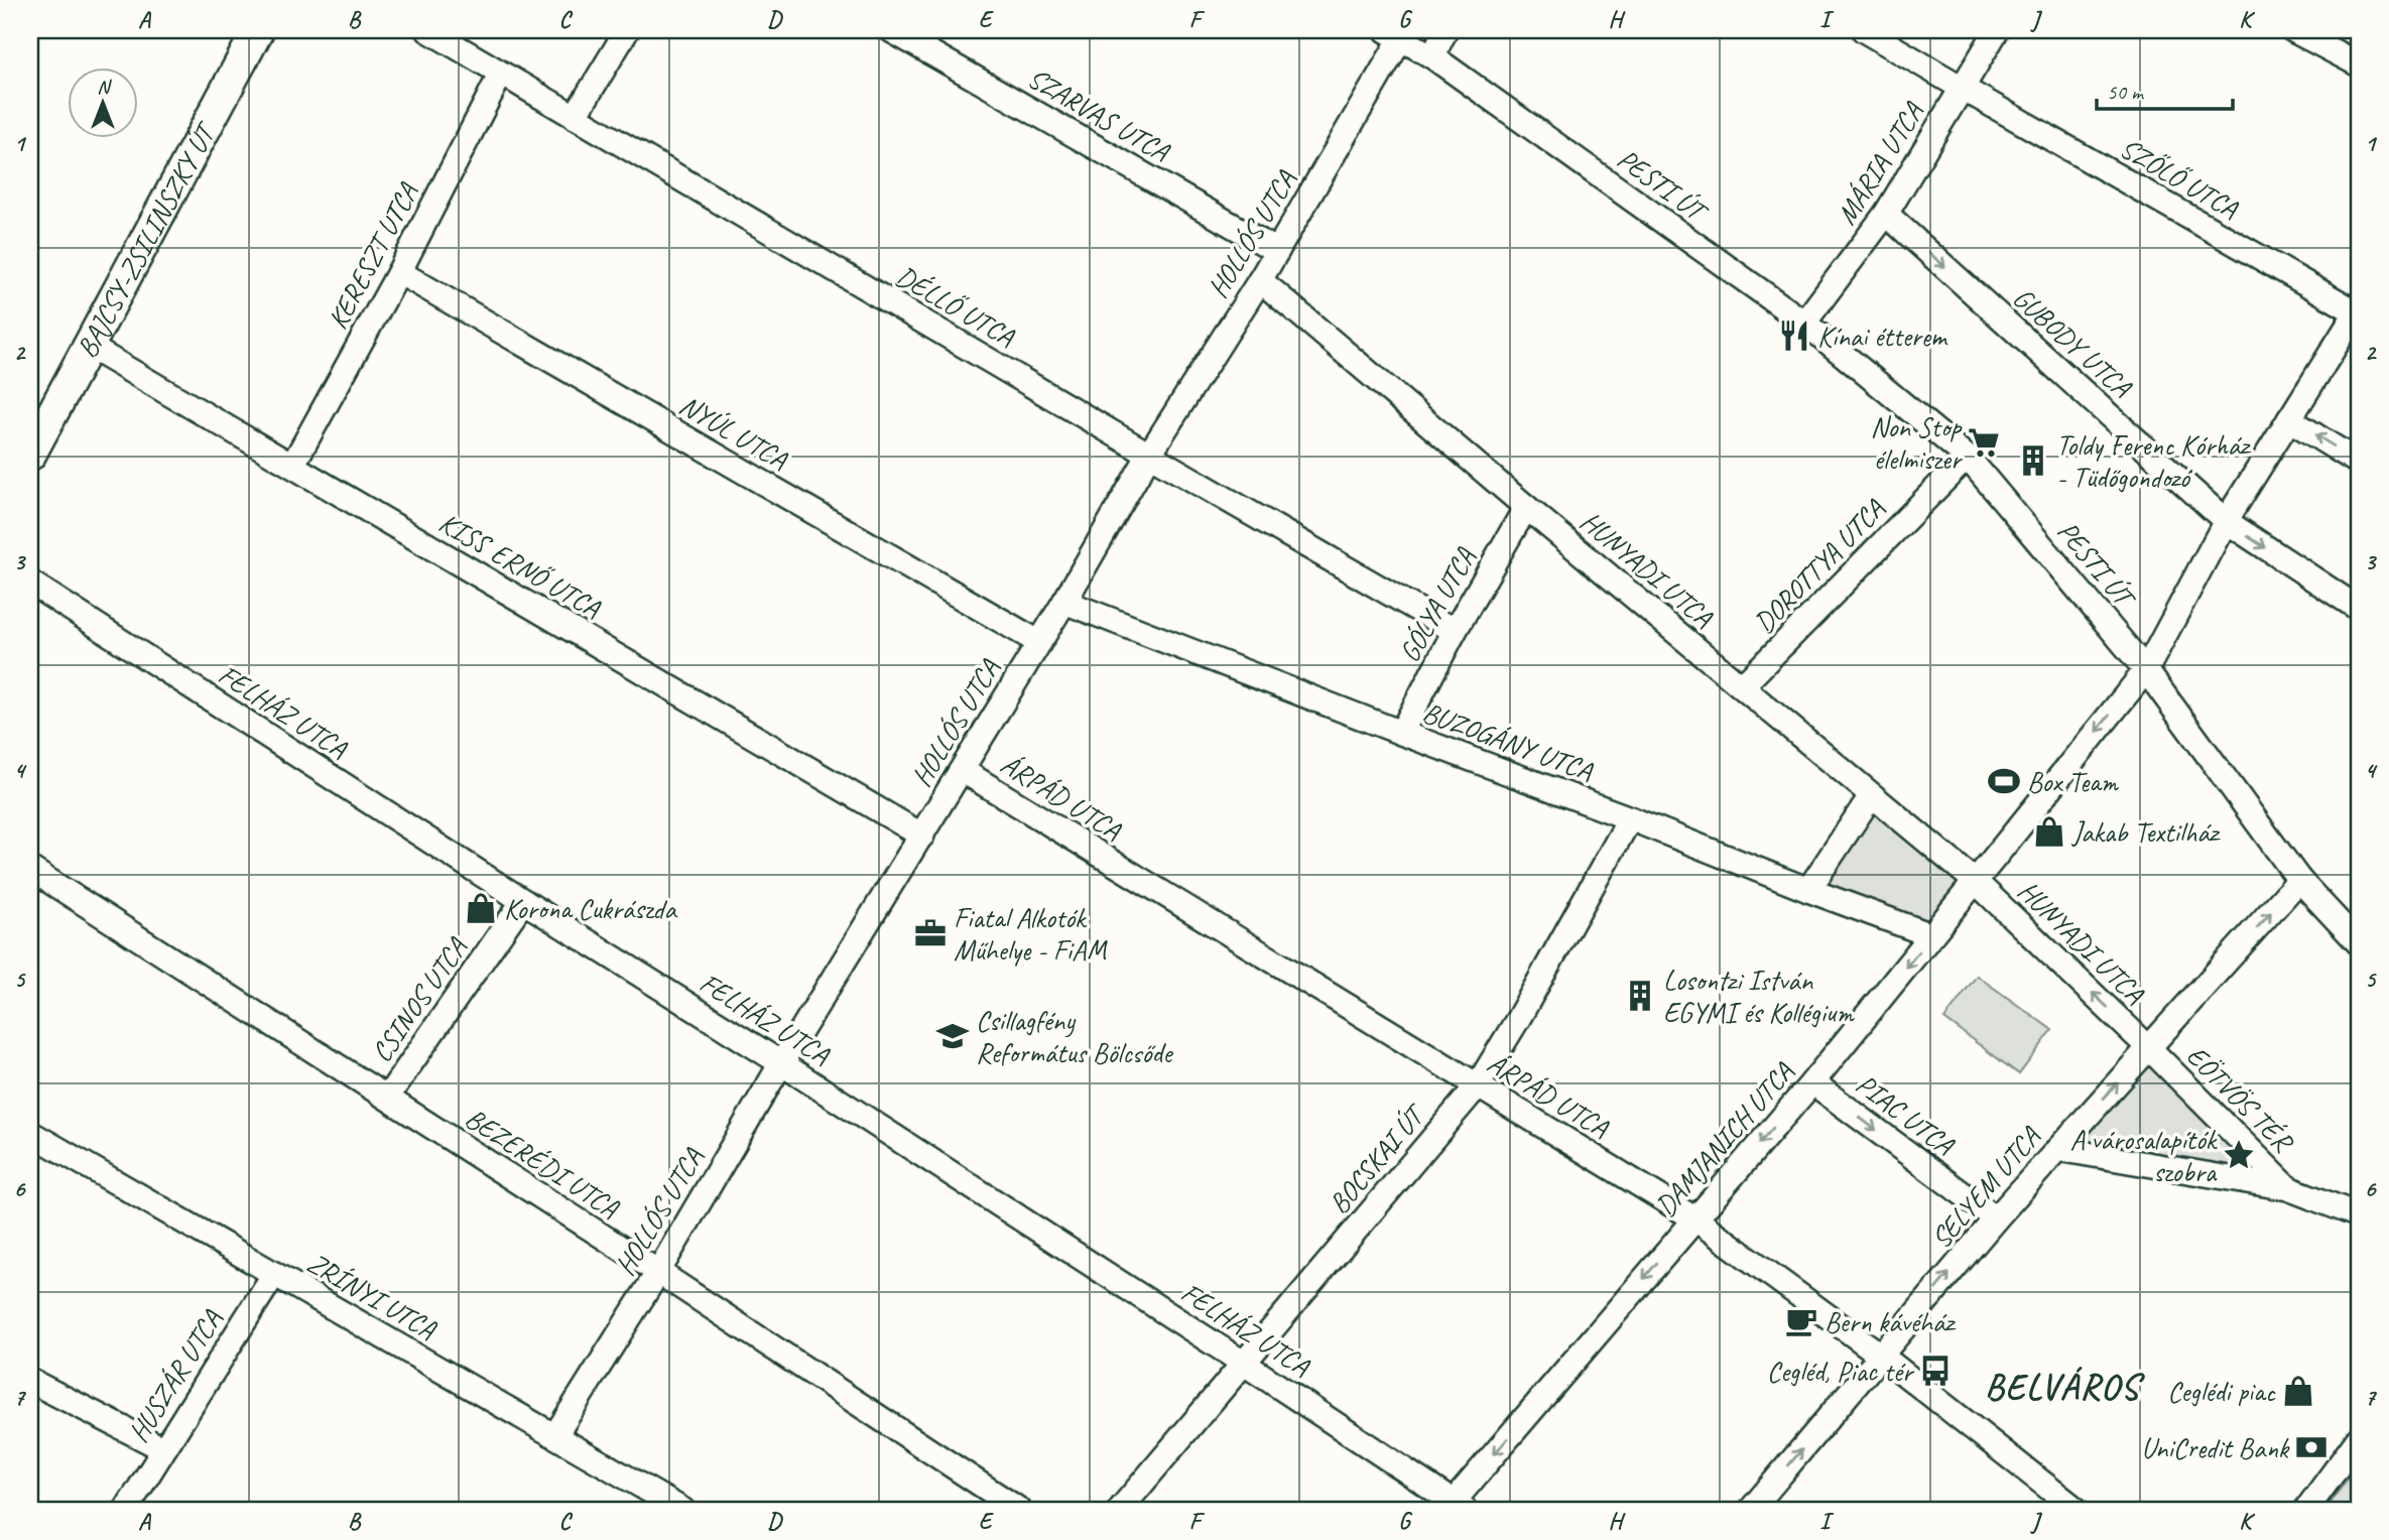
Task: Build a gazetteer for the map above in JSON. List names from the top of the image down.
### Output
{
  "streets": {
    "main road": ["BAJCSY-ZSILINSZKY ÚT"],
    "street": [
      "SZARVAS UTCA",
      "MÁRIA UTCA",
      "SZŐLŐ UTCA",
      "PESTI ÚT",
      "HOLLÓS UTCA",
      "KERESZT UTCA",
      "DÉLLŐ UTCA",
      "GUBODY UTCA",
      "NYÚL UTCA",
      "KISS ERNŐ UTCA",
      "DOROTTYA UTCA",
      "HUNYADI UTCA",
      "GÓLYA UTCA",
      "FELHÁZ UTCA",
      "BUZOGÁNY UTCA",
      "ÁRPÁD UTCA",
      "CSINOS UTCA",
      "EÖTVÖS TÉR",
      "PIAC UTCA",
      "DAMJANICH UTCA",
      "BOCSKAI ÚT",
      "BEZERÉDI UTCA",
      "SELYEM UTCA",
      "ZRÍNYI UTCA",
      "HUSZÁR UTCA"
    ]
  },
  "crossings": [
    ["SZARVAS UTCA", "HOLLÓS UTCA"],
    ["MÁRIA UTCA", "SZŐLŐ UTCA"],
    ["MÁRIA UTCA", "PESTI ÚT"],
    ["MÁRIA UTCA", "GUBODY UTCA"],
    ["SZŐLŐ UTCA", "DAMJANICH UTCA"],
    ["PESTI ÚT", "HOLLÓS UTCA"],
    ["PESTI ÚT", "DOROTTYA UTCA"],
    ["PESTI ÚT", "DAMJANICH UTCA"],
    ["PESTI ÚT", "SELYEM UTCA"],
    ["HOLLÓS UTCA", "DÉLLŐ UTCA"],
    ["HOLLÓS UTCA", "NYÚL UTCA"],
    ["HOLLÓS UTCA", "KISS ERNŐ UTCA"],
    ["HOLLÓS UTCA", "HUNYADI UTCA"],
    ["HOLLÓS UTCA", "FELHÁZ UTCA"],
    ["HOLLÓS UTCA", "BUZOGÁNY UTCA"],
    ["HOLLÓS UTCA", "ÁRPÁD UTCA"],
    ["HOLLÓS UTCA", "BEZERÉDI UTCA"],
    ["HOLLÓS UTCA", "ZRÍNYI UTCA"],
    ["BAJCSY-ZSILINSZKY ÚT", "KISS ERNŐ UTCA"],
    ["KERESZT UTCA", "DÉLLŐ UTCA"],
    ["KERESZT UTCA", "NYÚL UTCA"],
    ["KERESZT UTCA", "KISS ERNŐ UTCA"],
    ["DÉLLŐ UTCA", "GÓLYA UTCA"],
    ["GUBODY UTCA", "DAMJANICH UTCA"],
    ["DOROTTYA UTCA", "HUNYADI UTCA"],
    ["HUNYADI UTCA", "GÓLYA UTCA"],
    ["HUNYADI UTCA", "EÖTVÖS TÉR"],
    ["HUNYADI UTCA", "DAMJANICH UTCA"],
    ["HUNYADI UTCA", "SELYEM UTCA"],
    ["GÓLYA UTCA", "BUZOGÁNY UTCA"],
    ["FELHÁZ UTCA", "CSINOS UTCA"],
    ["FELHÁZ UTCA", "DAMJANICH UTCA"],
    ["FELHÁZ UTCA", "BOCSKAI ÚT"],
    ["BUZOGÁNY UTCA", "DAMJANICH UTCA"],
    ["BUZOGÁNY UTCA", "BOCSKAI ÚT"],
    ["ÁRPÁD UTCA", "DAMJANICH UTCA"],
    ["ÁRPÁD UTCA", "BOCSKAI ÚT"],
    ["ÁRPÁD UTCA", "SELYEM UTCA"],
    ["CSINOS UTCA", "BEZERÉDI UTCA"],
    ["EÖTVÖS TÉR", "SELYEM UTCA"],
    ["PIAC UTCA", "DAMJANICH UTCA"],
    ["PIAC UTCA", "SELYEM UTCA"],
    ["ZRÍNYI UTCA", "HUSZÁR UTCA"]
  ],
  "one_way": [
    "GUBODY UTCA",
    "PIAC UTCA",
    "DAMJANICH UTCA",
    "SELYEM UTCA"
  ],
  "districts": ["BELVÁROS"],
  "places": {
    "restaurant": ["Kínai étterem"],
    "supermarket": ["Non Stop élelmiszer"],
    "building": ["Toldy Ferenc Kórház - Tüdőgondozó", "Losontzi István EGYMI és Kollégium"],
    "sports": ["Box Team"],
    "shop": ["Jakab Textilház", "Korona Cukrászda", "Ceglédi piac"],
    "office": ["Fiatal Alkotók Műhelye - FiAM"],
    "school or university": ["Csillagfény Református Bölcsőde"],
    "place": ["A városalapítók szobra"],
    "cafe": ["Bern kávéház"],
    "bus stop": ["Cegléd, Piac tér"],
    "bank": ["UniCredit Bank"]
  },
  "scale_bar": "50 m",
  "north": "top",
  "grid": {
    "columns": [
      "A",
      "B",
      "C",
      "D",
      "E",
      "F",
      "G",
      "H",
      "I",
      "J",
      "K"
    ],
    "rows": [
      "1",
      "2",
      "3",
      "4",
      "5",
      "6",
      "7"
    ]
  }
}
